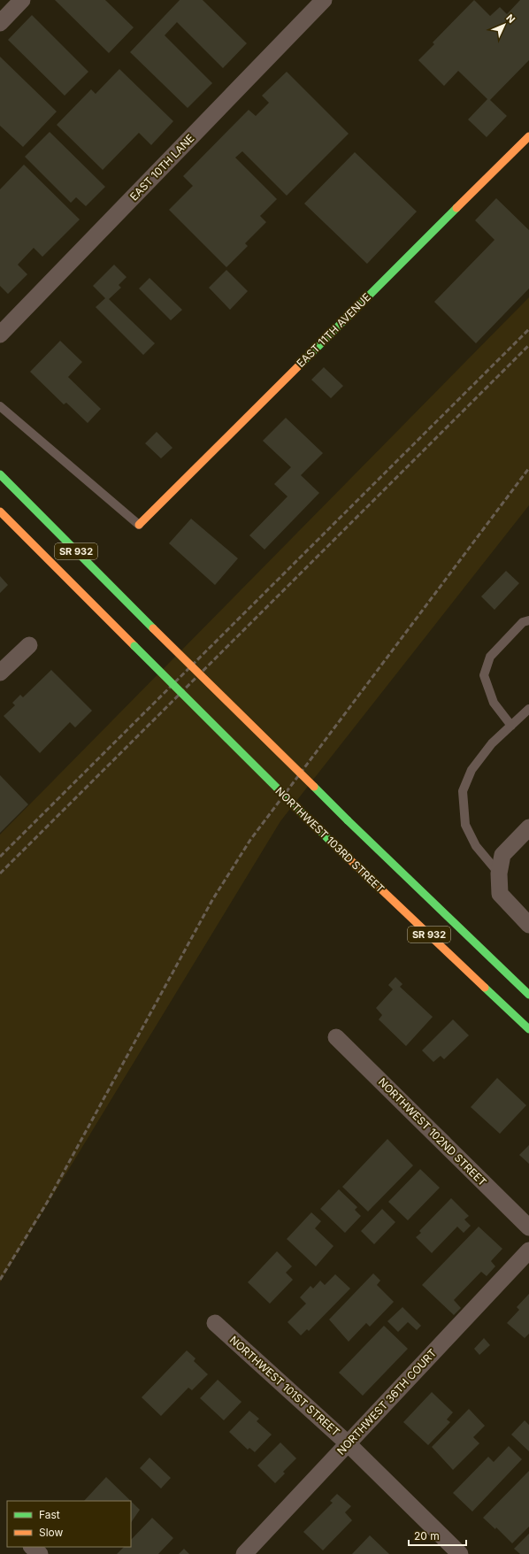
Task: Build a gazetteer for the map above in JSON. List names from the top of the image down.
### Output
{
  "streets": {
    "main road": ["EAST 11TH AVENUE", "SR 932", "NORTHWEST 103RD STREET"],
    "street": [
      "EAST 10TH LANE",
      "NORTHWEST 102ND STREET",
      "NORTHWEST 101ST STREET",
      "NORTHWEST 36TH COURT"
    ]
  },
  "crossings": [
    ["NORTHWEST 101ST STREET", "NORTHWEST 36TH COURT"]
  ],
  "legend": ["Fast", "Slow"],
  "scale_bar": "20 m",
  "north": "top right"
}
